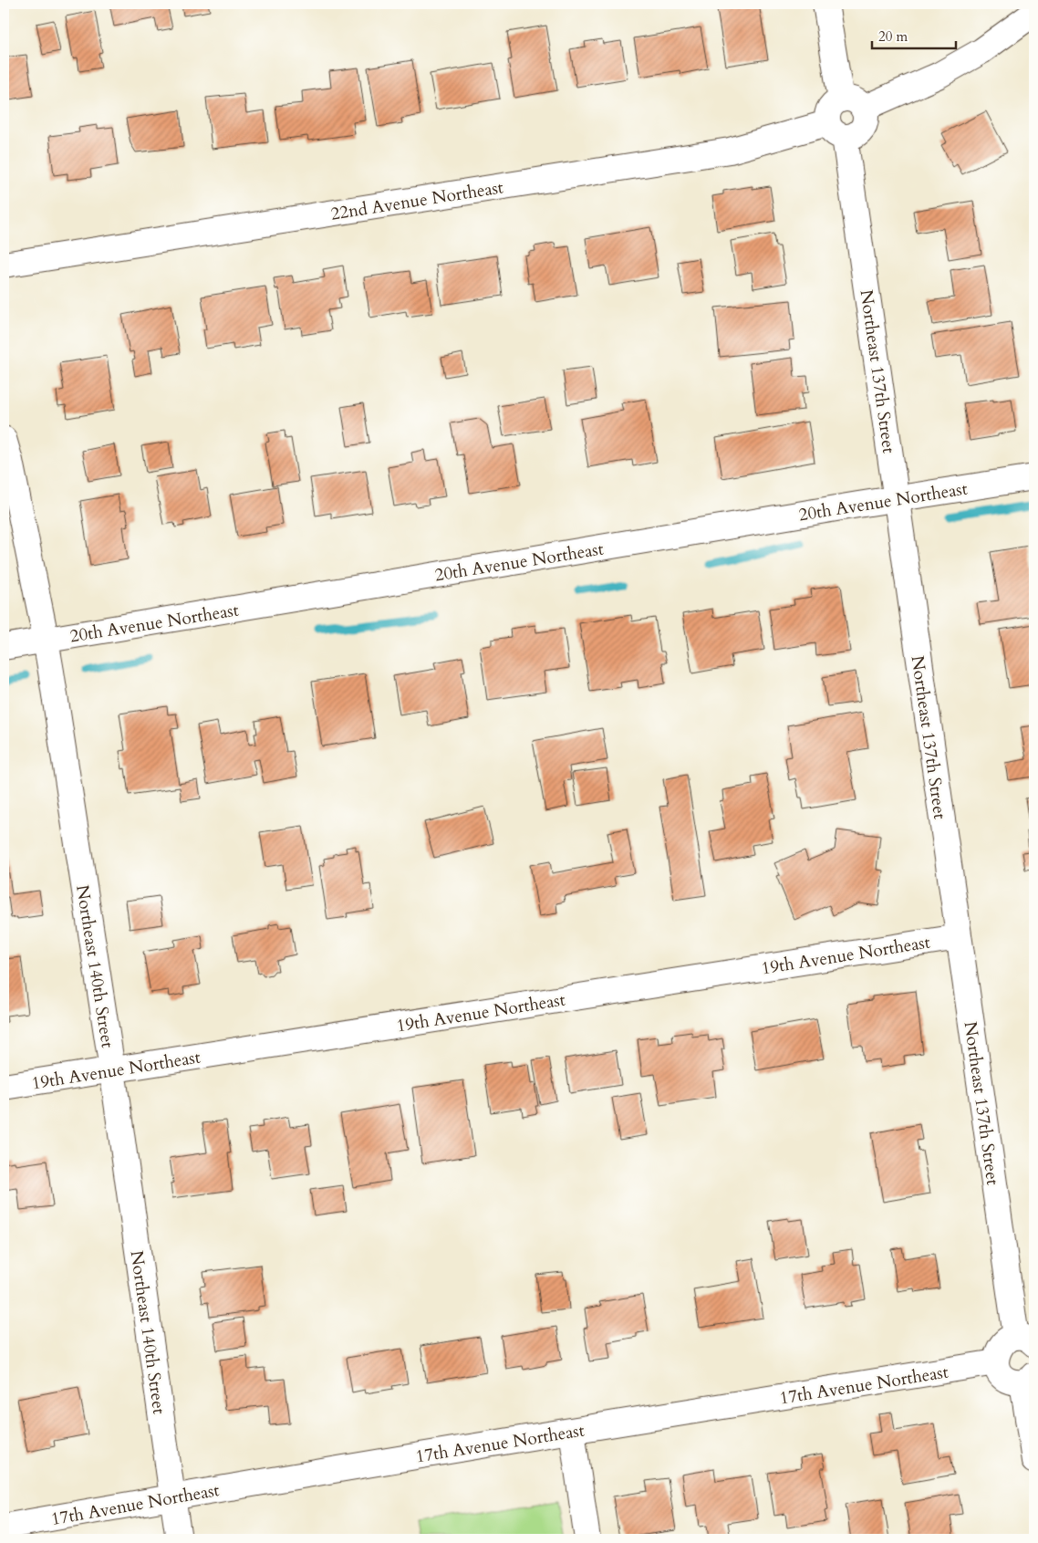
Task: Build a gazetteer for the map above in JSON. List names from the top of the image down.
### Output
{
  "streets": {
    "street": [
      "22nd Avenue Northeast",
      "Northeast 137th Street",
      "20th Avenue Northeast",
      "19th Avenue Northeast",
      "Northeast 140th Street",
      "17th Avenue Northeast"
    ]
  },
  "crossings": [
    ["22nd Avenue Northeast", "Northeast 137th Street"],
    ["Northeast 137th Street", "20th Avenue Northeast"],
    ["Northeast 137th Street", "19th Avenue Northeast"],
    ["20th Avenue Northeast", "Northeast 140th Street"],
    ["19th Avenue Northeast", "Northeast 140th Street"],
    ["Northeast 140th Street", "17th Avenue Northeast"]
  ],
  "scale_bar": "20 m"
}
